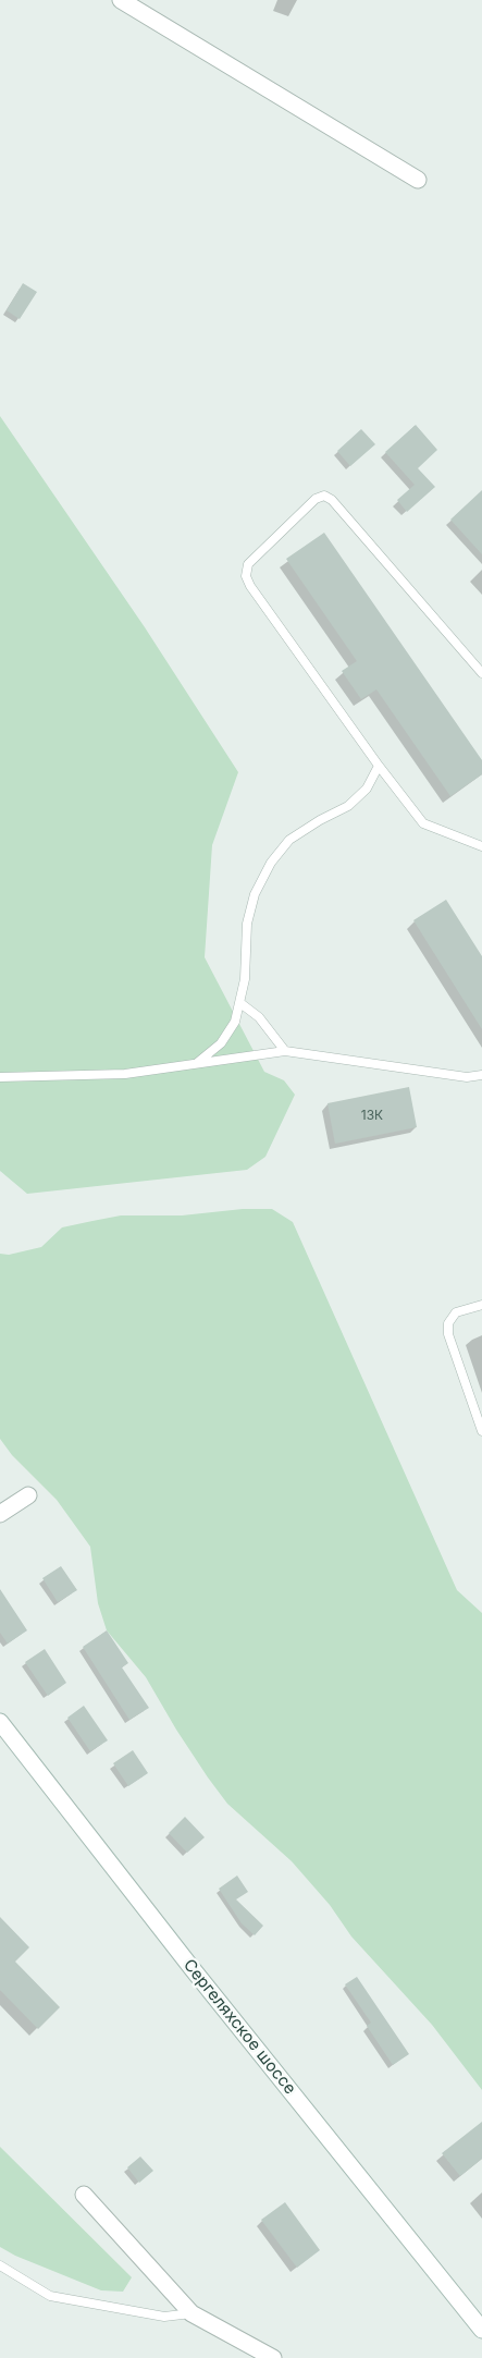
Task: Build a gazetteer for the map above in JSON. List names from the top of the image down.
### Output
{
  "streets": {
    "main road": ["Сергеляхское шоссе"]
  },
  "house_numbers": ["13К"]
}
